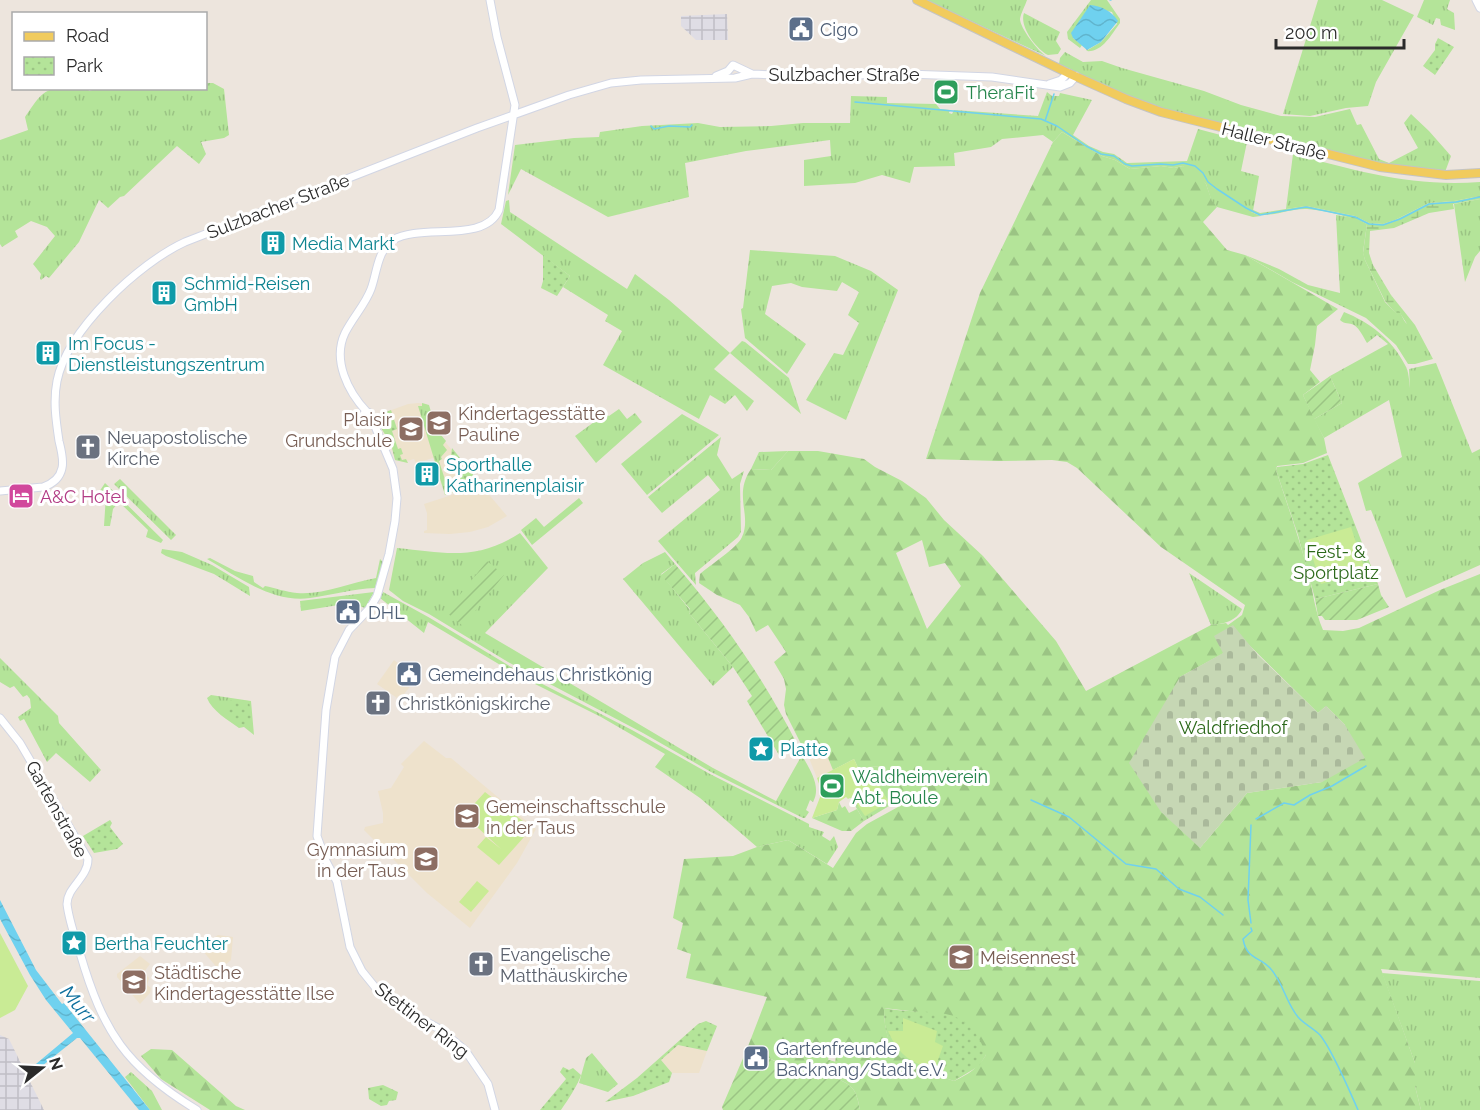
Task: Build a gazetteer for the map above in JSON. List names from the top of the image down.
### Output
{
  "streets": {
    "main road": ["Haller Straße"],
    "street": ["Sulzbacher Straße", "Gartenstraße", "Stettiner Ring"]
  },
  "crossings": [
    ["Sulzbacher Straße", "Haller Straße"],
    ["Sulzbacher Straße", "Stettiner Ring"]
  ],
  "water": ["Murr"],
  "parks": ["Fest- & Sportplatz", "Waldfriedhof"],
  "places": {
    "public building": [
      "Cigo",
      "DHL",
      "Gemeindehaus Christkönig",
      "Gartenfreunde Backnang/Stadt e.V."
    ],
    "sports": ["TheraFit", "Waldheimverein Abt. Boule"],
    "building": [
      "Media Markt",
      "Schmid-Reisen GmbH",
      "Im Focus - Dienstleistungszentrum",
      "Sporthalle Katharinenplaisir"
    ],
    "school or university": [
      "Kindertagesstätte Pauline",
      "Plaisir Grundschule",
      "Gemeinschaftsschule in der Taus",
      "Gymnasium in der Taus",
      "Meisennest",
      "Städtische Kindertagesstätte Ilse"
    ],
    "church": ["Neuapostolische Kirche", "Christkönigskirche", "Evangelische Matthäuskirche"],
    "hotel": ["A&C Hotel"],
    "place": ["Platte", "Bertha Feuchter"]
  },
  "legend": ["Road", "Park"],
  "scale_bar": "200 m",
  "north": "right"
}
